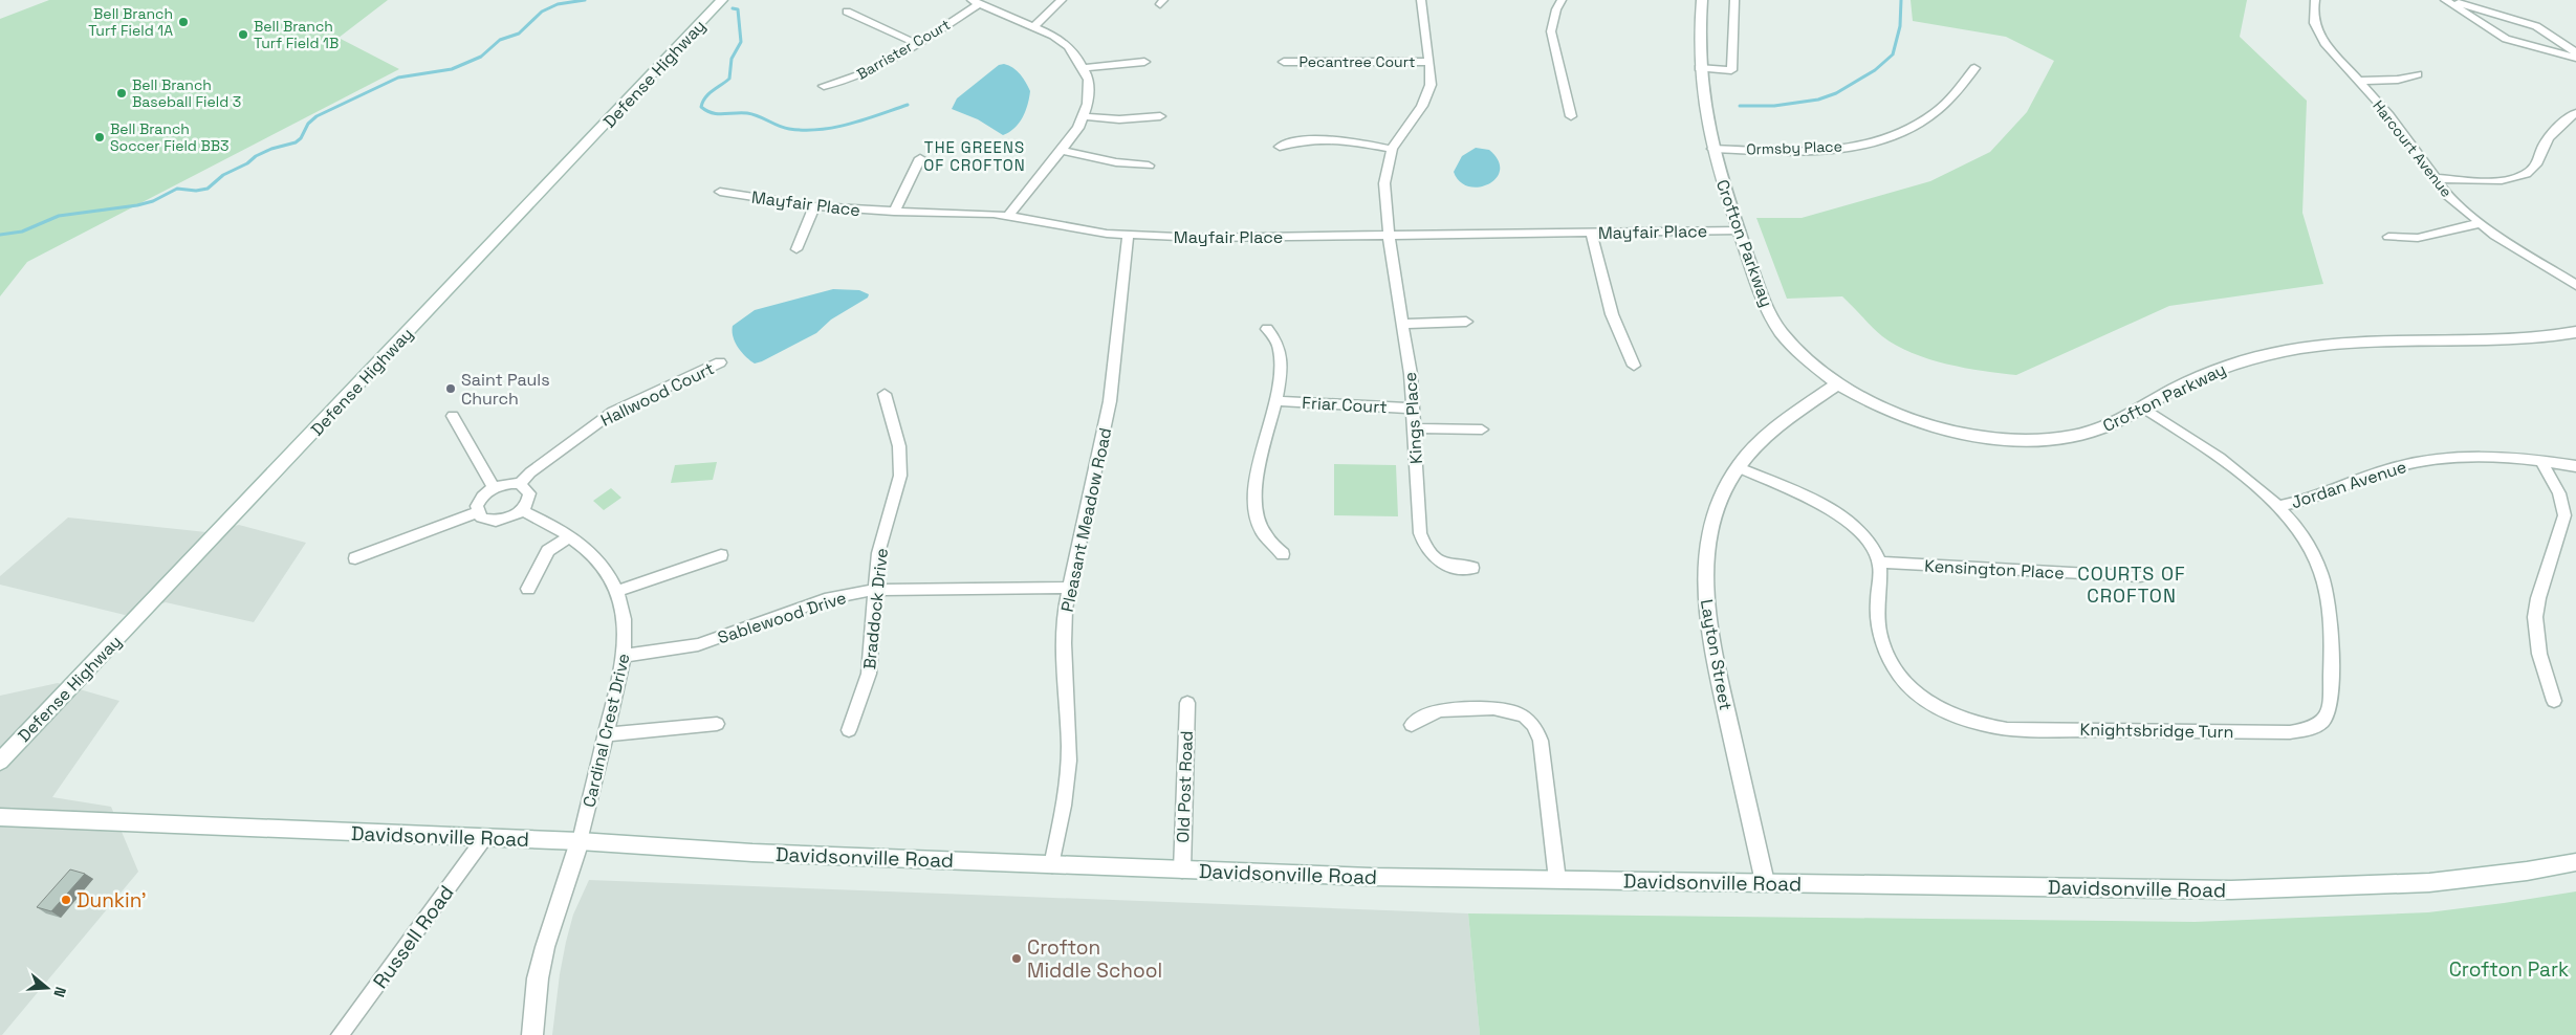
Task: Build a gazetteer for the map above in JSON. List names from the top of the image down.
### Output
{
  "streets": {
    "main road": [
      "Defense Highway",
      "Crofton Parkway",
      "Layton Street",
      "Davidsonville Road"
    ],
    "street": [
      "Barrister Court",
      "Pecantree Court",
      "Ormsby Place",
      "Harcourt Avenue",
      "Mayfair Place",
      "Hallwood Court",
      "Friar Court",
      "Kings Place",
      "Jordan Avenue",
      "Pleasant Meadow Road",
      "Kensington Place",
      "Braddock Drive",
      "Sablewood Drive",
      "Cardinal Crest Drive",
      "Knightsbridge Turn",
      "Old Post Road",
      "Russell Road"
    ]
  },
  "crossings": [
    ["Ormsby Place", "Crofton Parkway"],
    ["Mayfair Place", "Crofton Parkway"],
    ["Mayfair Place", "Kings Place"],
    ["Mayfair Place", "Pleasant Meadow Road"],
    ["Crofton Parkway", "Layton Street"],
    ["Crofton Parkway", "Knightsbridge Turn"],
    ["Hallwood Court", "Cardinal Crest Drive"],
    ["Friar Court", "Kings Place"],
    ["Jordan Avenue", "Knightsbridge Turn"],
    ["Pleasant Meadow Road", "Sablewood Drive"],
    ["Pleasant Meadow Road", "Davidsonville Road"],
    ["Kensington Place", "Knightsbridge Turn"],
    ["Braddock Drive", "Sablewood Drive"],
    ["Sablewood Drive", "Cardinal Crest Drive"],
    ["Layton Street", "Davidsonville Road"],
    ["Cardinal Crest Drive", "Davidsonville Road"],
    ["Old Post Road", "Davidsonville Road"],
    ["Davidsonville Road", "Russell Road"]
  ],
  "districts": ["THE GREENS OF CROFTON", "COURTS OF CROFTON"],
  "parks": ["Crofton Park"],
  "places": [
    "Bell Branch Turf Field 1A",
    "Bell Branch Turf Field 1B",
    "Bell Branch Baseball Field 3",
    "Bell Branch Soccer Field BB3",
    "Saint Pauls Church",
    "Dunkin'",
    "Crofton Middle School"
  ],
  "north": "right"
}
